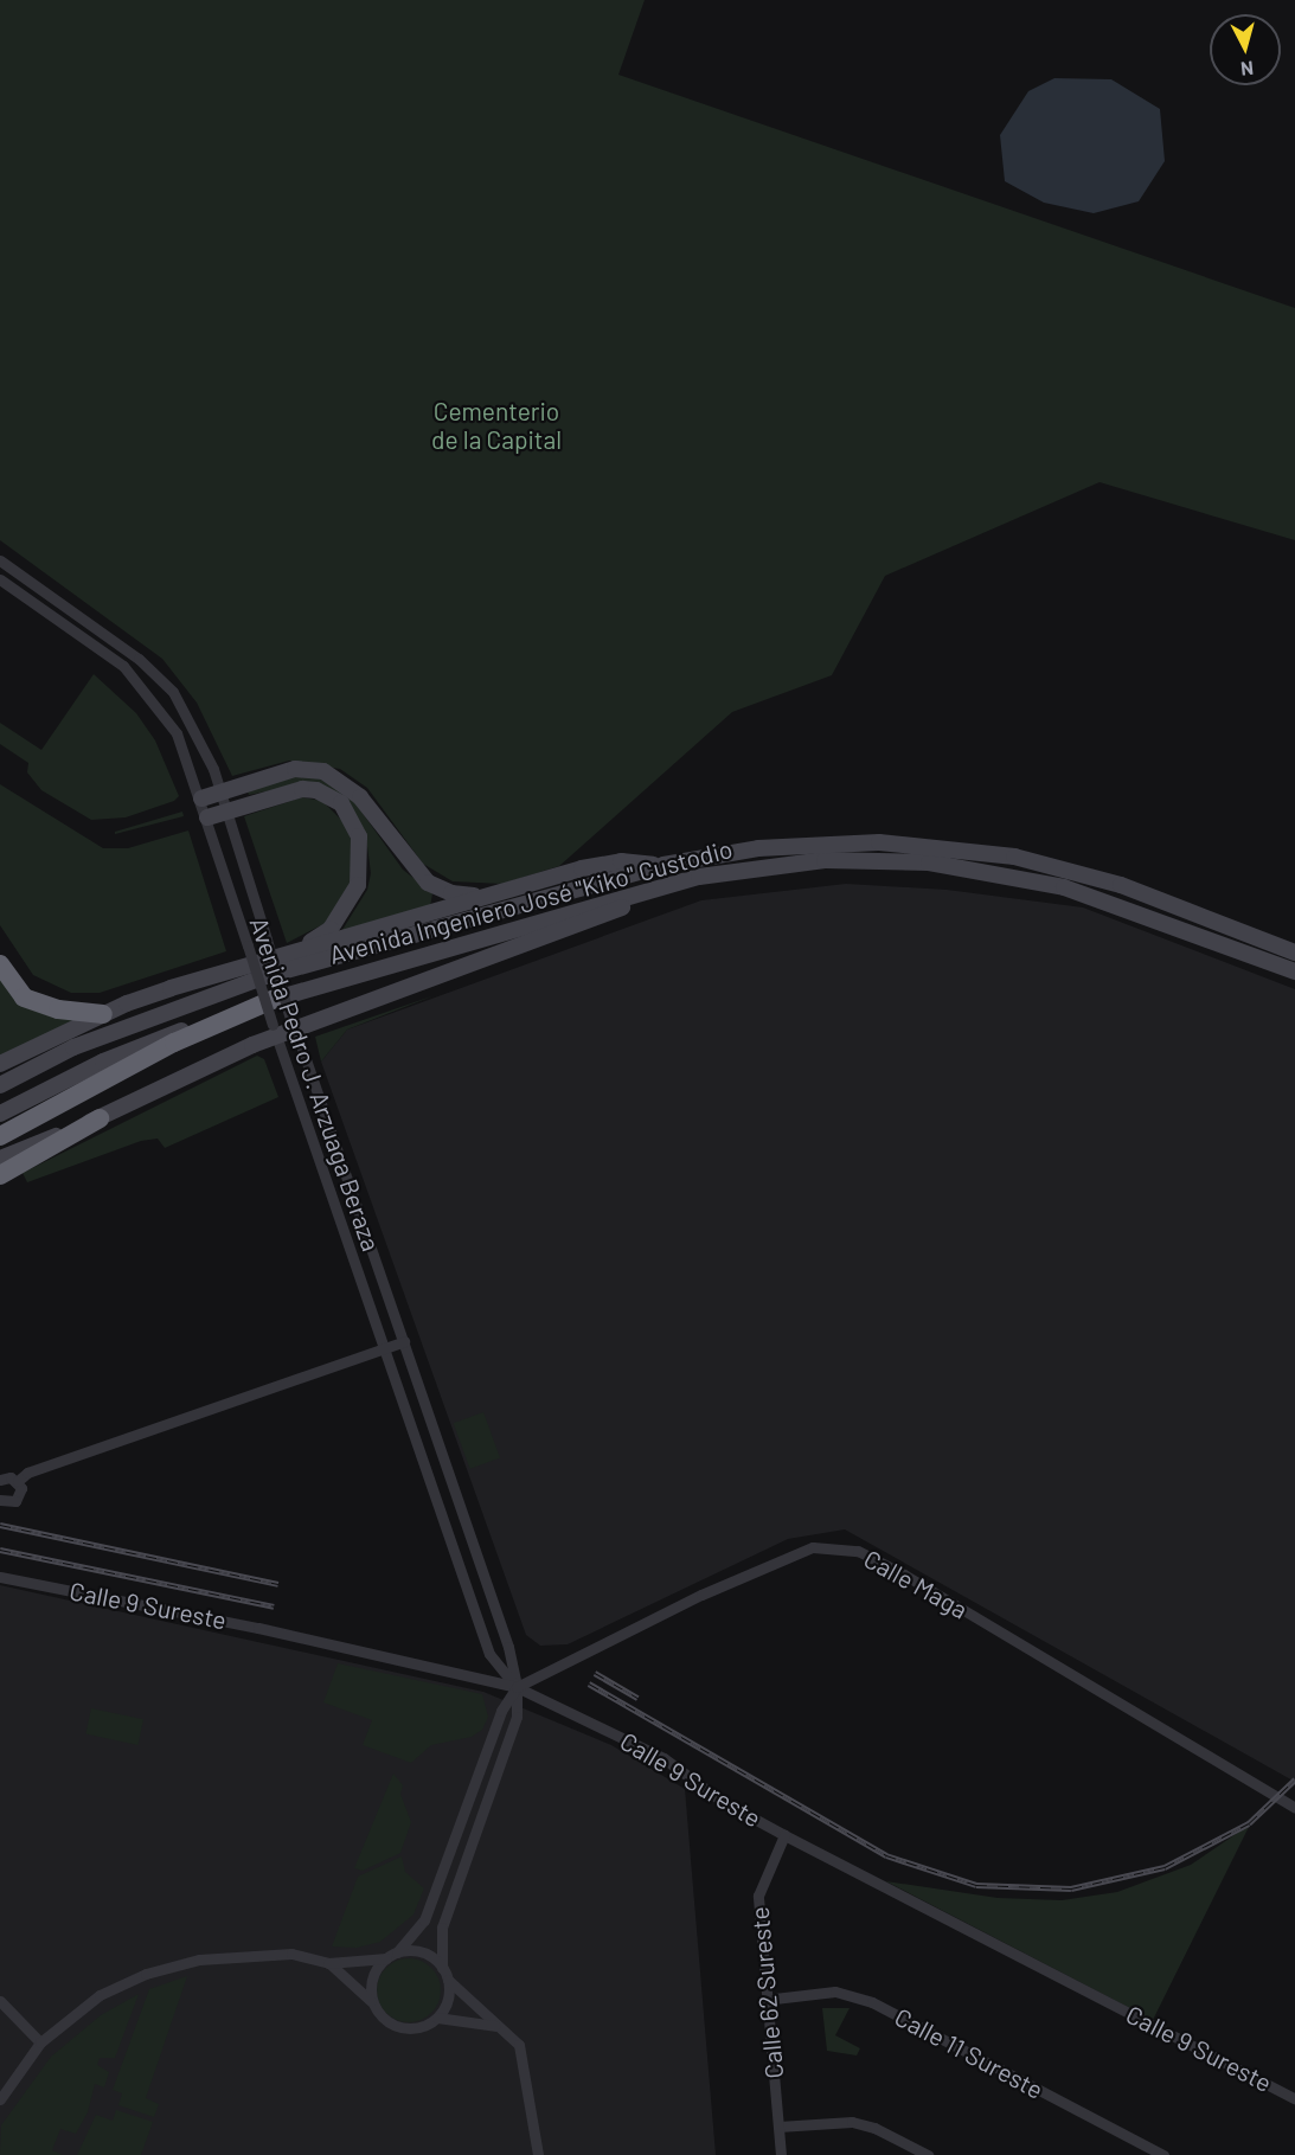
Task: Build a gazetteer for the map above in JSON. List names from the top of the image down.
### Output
{
  "streets": {
    "main road": ["Avenida Ingeniero José \"Kiko\" Custodio"],
    "street": [
      "Avenida Pedro J. Arzuaga Beraza",
      "Calle Maga",
      "Calle 9 Sureste",
      "Calle 62 Sureste",
      "Calle 11 Sureste"
    ]
  },
  "crossings": [
    ["Avenida Pedro J. Arzuaga Beraza", "Calle Maga"],
    ["Avenida Pedro J. Arzuaga Beraza", "Calle 9 Sureste"],
    ["Calle Maga", "Calle 9 Sureste"],
    ["Calle 9 Sureste", "Calle 62 Sureste"],
    ["Calle 62 Sureste", "Calle 11 Sureste"]
  ],
  "parks": ["Cementerio de la Capital"],
  "north": "bottom"
}
